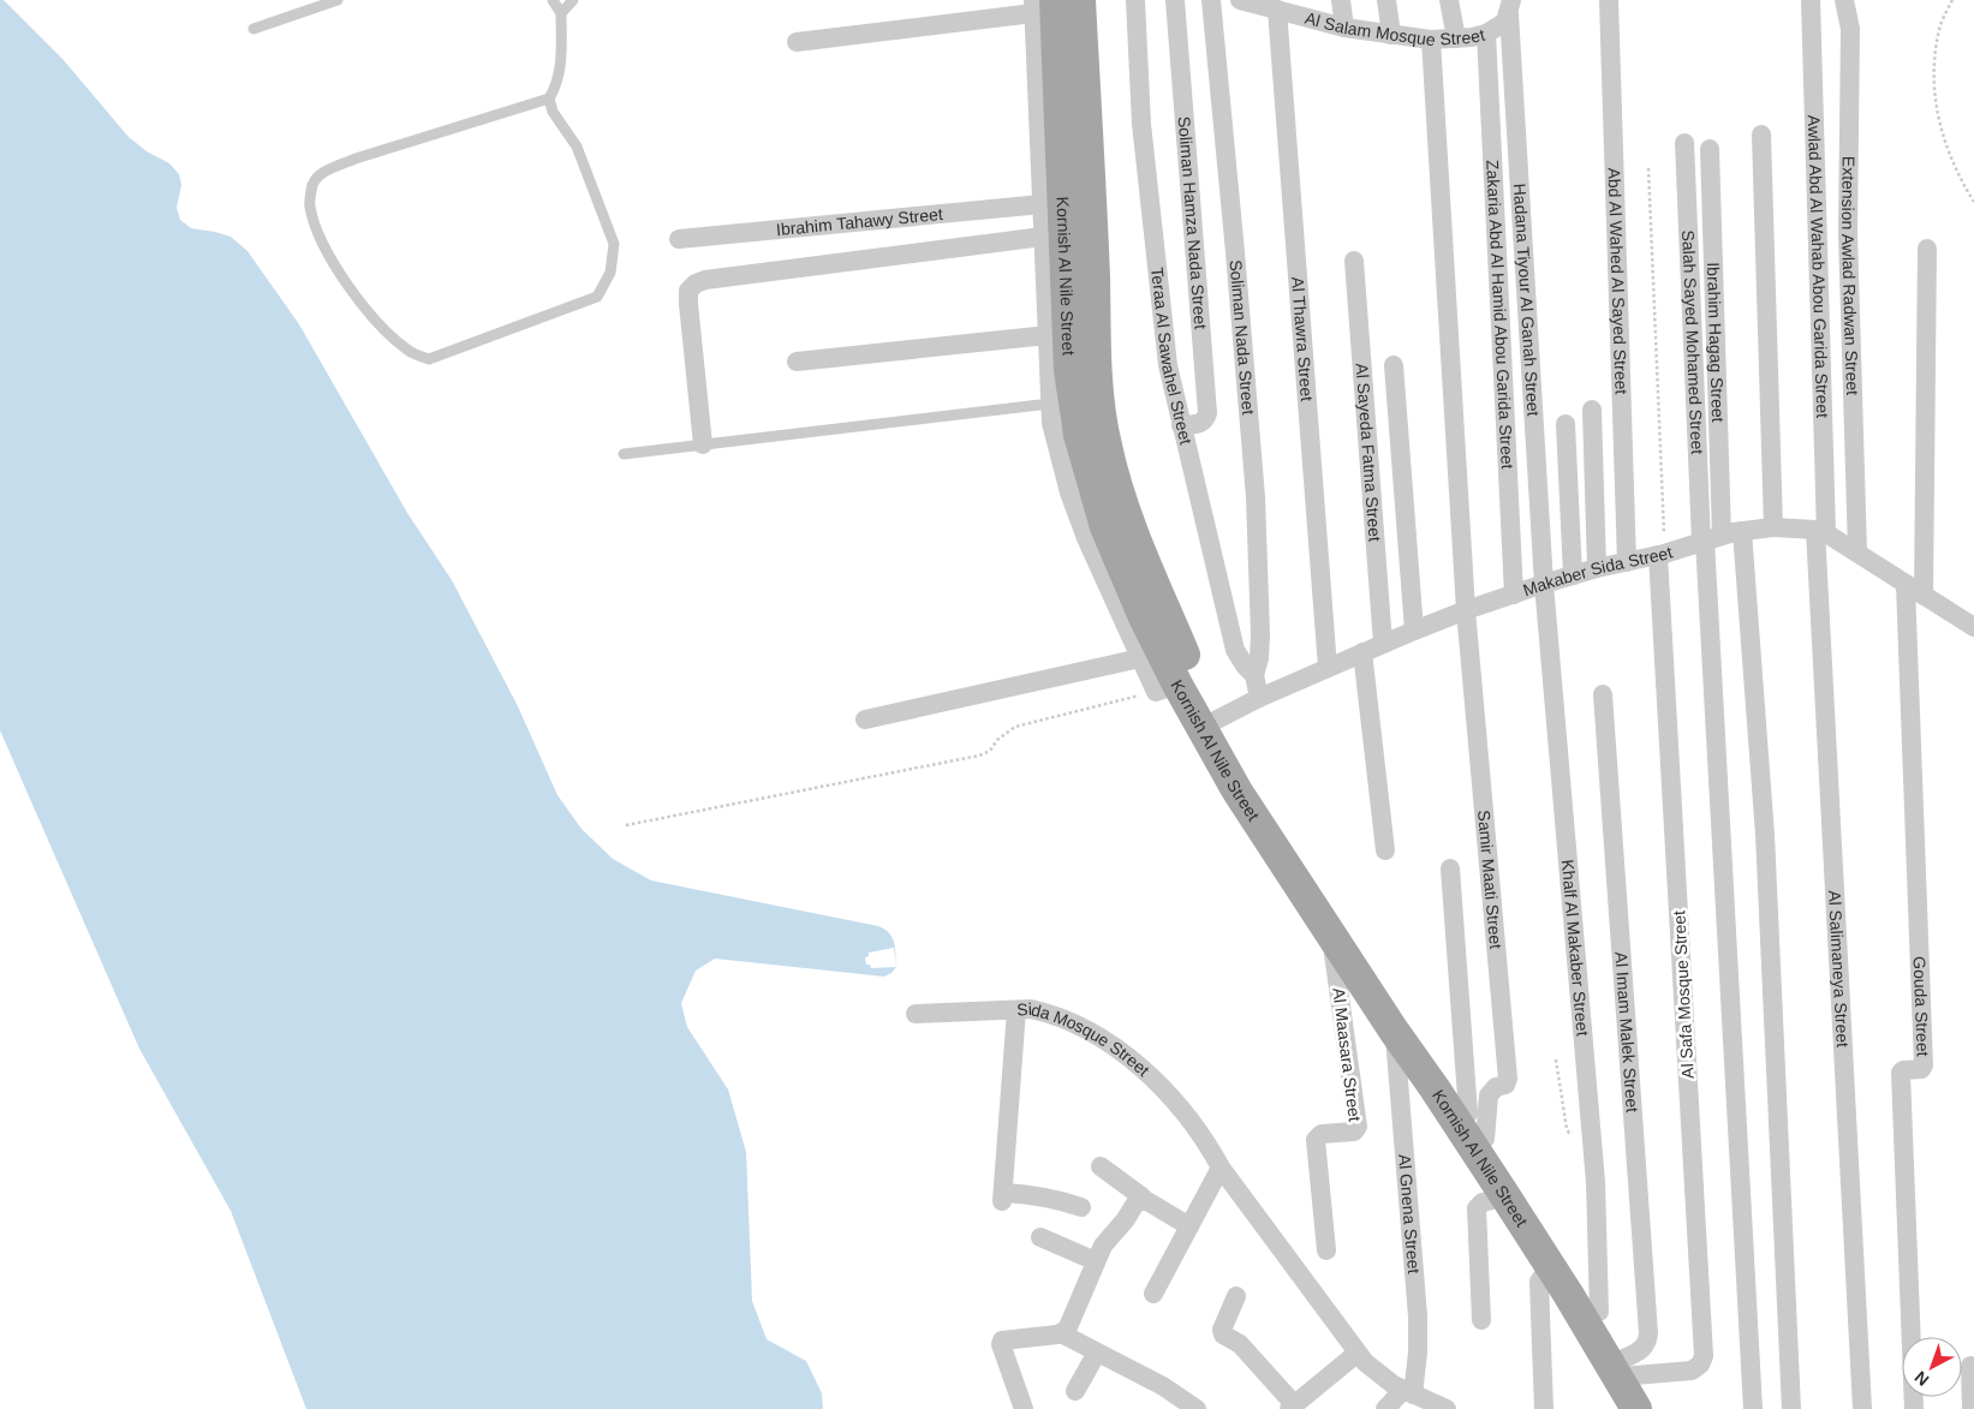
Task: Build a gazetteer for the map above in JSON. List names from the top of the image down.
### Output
{
  "streets": {
    "main road": ["Kornish Al Nile Street"],
    "street": [
      "Al Salam Mosque Street",
      "Ibrahim Tahawy Street",
      "Soliman Hamza Nada Street",
      "Awlad Abd Al Wahab Abou Garida Street",
      "Extension Awlad Radwan Street",
      "Abd Al Wahed Al Sayed Street",
      "Hadana Tiyour Al Ganah Street",
      "Zakaria Abd Al Hamid Abou Garida Street",
      "Soliman Nada Street",
      "Al Thawra Street",
      "Salah Sayed Mohamed Street",
      "Ibrahim Hagag Street",
      "Teraa Al Sawahel Street",
      "Al Sayeda Fatma Street",
      "Makaber Sida Street",
      "Samir Maati Street",
      "Khalf Al Makaber Street",
      "Al Salimaneya Street",
      "Al Safa Mosque Street",
      "Gouda Street",
      "Al Imam Malek Street",
      "Sida Mosque Street",
      "Al Maasara Street",
      "Al Gnena Street"
    ]
  },
  "crossings": [
    ["Al Salam Mosque Street", "Hadana Tiyour Al Ganah Street"],
    ["Al Salam Mosque Street", "Zakaria Abd Al Hamid Abou Garida Street"],
    ["Al Salam Mosque Street", "Al Thawra Street"],
    ["Soliman Hamza Nada Street", "Teraa Al Sawahel Street"],
    ["Awlad Abd Al Wahab Abou Garida Street", "Makaber Sida Street"],
    ["Awlad Abd Al Wahab Abou Garida Street", "Al Salimaneya Street"],
    ["Extension Awlad Radwan Street", "Makaber Sida Street"],
    ["Kornish Al Nile Street", "Makaber Sida Street"],
    ["Kornish Al Nile Street", "Samir Maati Street"],
    ["Kornish Al Nile Street", "Khalf Al Makaber Street"],
    ["Kornish Al Nile Street", "Al Safa Mosque Street"],
    ["Kornish Al Nile Street", "Al Imam Malek Street"],
    ["Kornish Al Nile Street", "Al Maasara Street"],
    ["Kornish Al Nile Street", "Al Gnena Street"],
    ["Abd Al Wahed Al Sayed Street", "Makaber Sida Street"],
    ["Hadana Tiyour Al Ganah Street", "Makaber Sida Street"],
    ["Hadana Tiyour Al Ganah Street", "Khalf Al Makaber Street"],
    ["Zakaria Abd Al Hamid Abou Garida Street", "Makaber Sida Street"],
    ["Soliman Nada Street", "Teraa Al Sawahel Street"],
    ["Al Thawra Street", "Makaber Sida Street"],
    ["Salah Sayed Mohamed Street", "Ibrahim Hagag Street"],
    ["Salah Sayed Mohamed Street", "Makaber Sida Street"],
    ["Ibrahim Hagag Street", "Makaber Sida Street"],
    ["Teraa Al Sawahel Street", "Makaber Sida Street"],
    ["Al Sayeda Fatma Street", "Makaber Sida Street"],
    ["Makaber Sida Street", "Samir Maati Street"],
    ["Makaber Sida Street", "Khalf Al Makaber Street"],
    ["Makaber Sida Street", "Al Salimaneya Street"],
    ["Makaber Sida Street", "Al Safa Mosque Street"],
    ["Makaber Sida Street", "Gouda Street"],
    ["Al Safa Mosque Street", "Al Imam Malek Street"],
    ["Sida Mosque Street", "Al Gnena Street"]
  ],
  "north": "bottom left"
}
